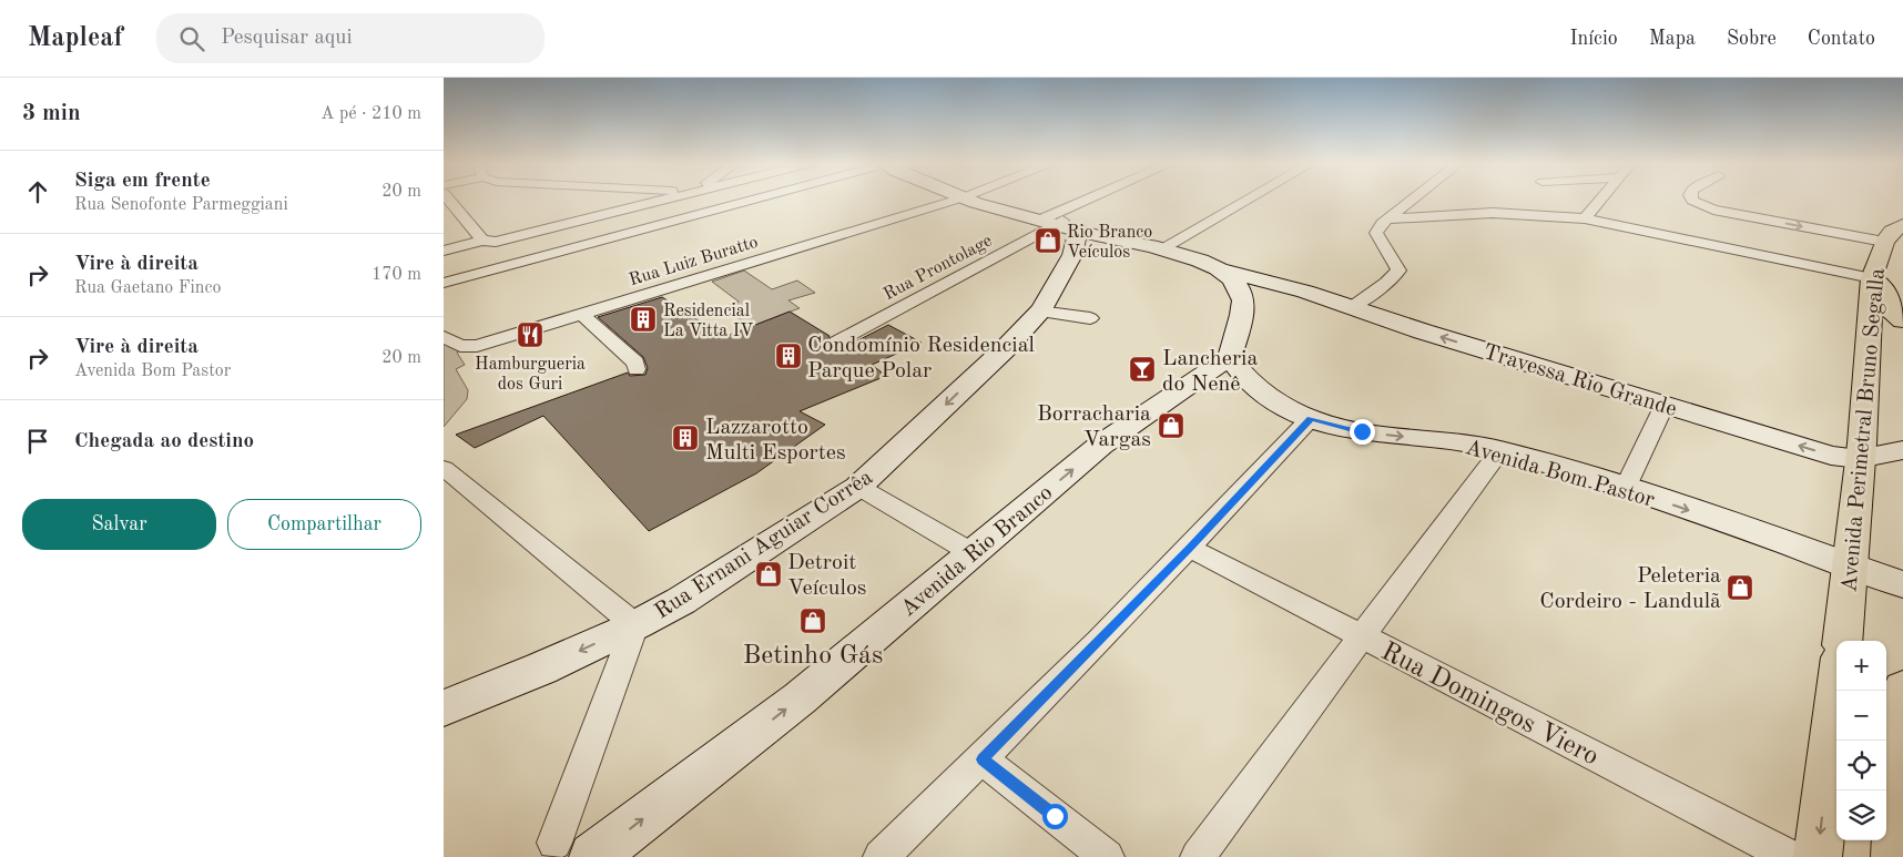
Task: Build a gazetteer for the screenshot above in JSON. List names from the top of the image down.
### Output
{
  "streets": {
    "highway": ["Avenida Perimetral Bruno Segalla"],
    "main road": [
      "Travessa Rio Grande",
      "Avenida Bom Pastor",
      "Rua Ernani Aguiar Corrêa",
      "Avenida Rio Branco"
    ],
    "street": ["Rua Luiz Buratto", "Rua Prontolage", "Rua Domingos Viero"]
  },
  "crossings": [
    ["Rua Prontolage", "Rua Ernani Aguiar Corrêa"],
    ["Travessa Rio Grande", "Avenida Perimetral Bruno Segalla"],
    ["Avenida Perimetral Bruno Segalla", "Avenida Bom Pastor"],
    ["Avenida Bom Pastor", "Avenida Rio Branco"]
  ],
  "one_way": [
    "Travessa Rio Grande",
    "Avenida Bom Pastor",
    "Rua Ernani Aguiar Corrêa",
    "Avenida Rio Branco"
  ],
  "places": {
    "shop": [
      "Rio Branco Veículos",
      "Borracharia Vargas",
      "Detroit Veículos",
      "Peleteria Cordeiro - Landulã",
      "Betinho Gás"
    ],
    "building": ["Residencial La Vitta IV", "Condomínio Residencial Parque Polar", "Lazzarotto Multi Esportes"],
    "restaurant": ["Hamburgueria dos Guri"],
    "bar": ["Lancheria do Nenê"]
  },
  "page": {
    "header": "Mapleaf",
    "search": "Pesquisar aqui",
    "nav": [
      "Início",
      "Mapa",
      "Sobre",
      "Contato"
    ],
    "heading": ["3 min", "A pé · 210 m"],
    "list": [
      ["Siga em frente", "Rua Senofonte Parmeggiani", "20 m"],
      ["Vire à direita", "Rua Gaetano Finco", "170 m"],
      ["Vire à direita", "Avenida Bom Pastor", "20 m"],
      "Chegada ao destino"
    ],
    "buttons": ["Salvar", "Compartilhar"],
    "map_buttons": ["+", "−"]
  }
}
